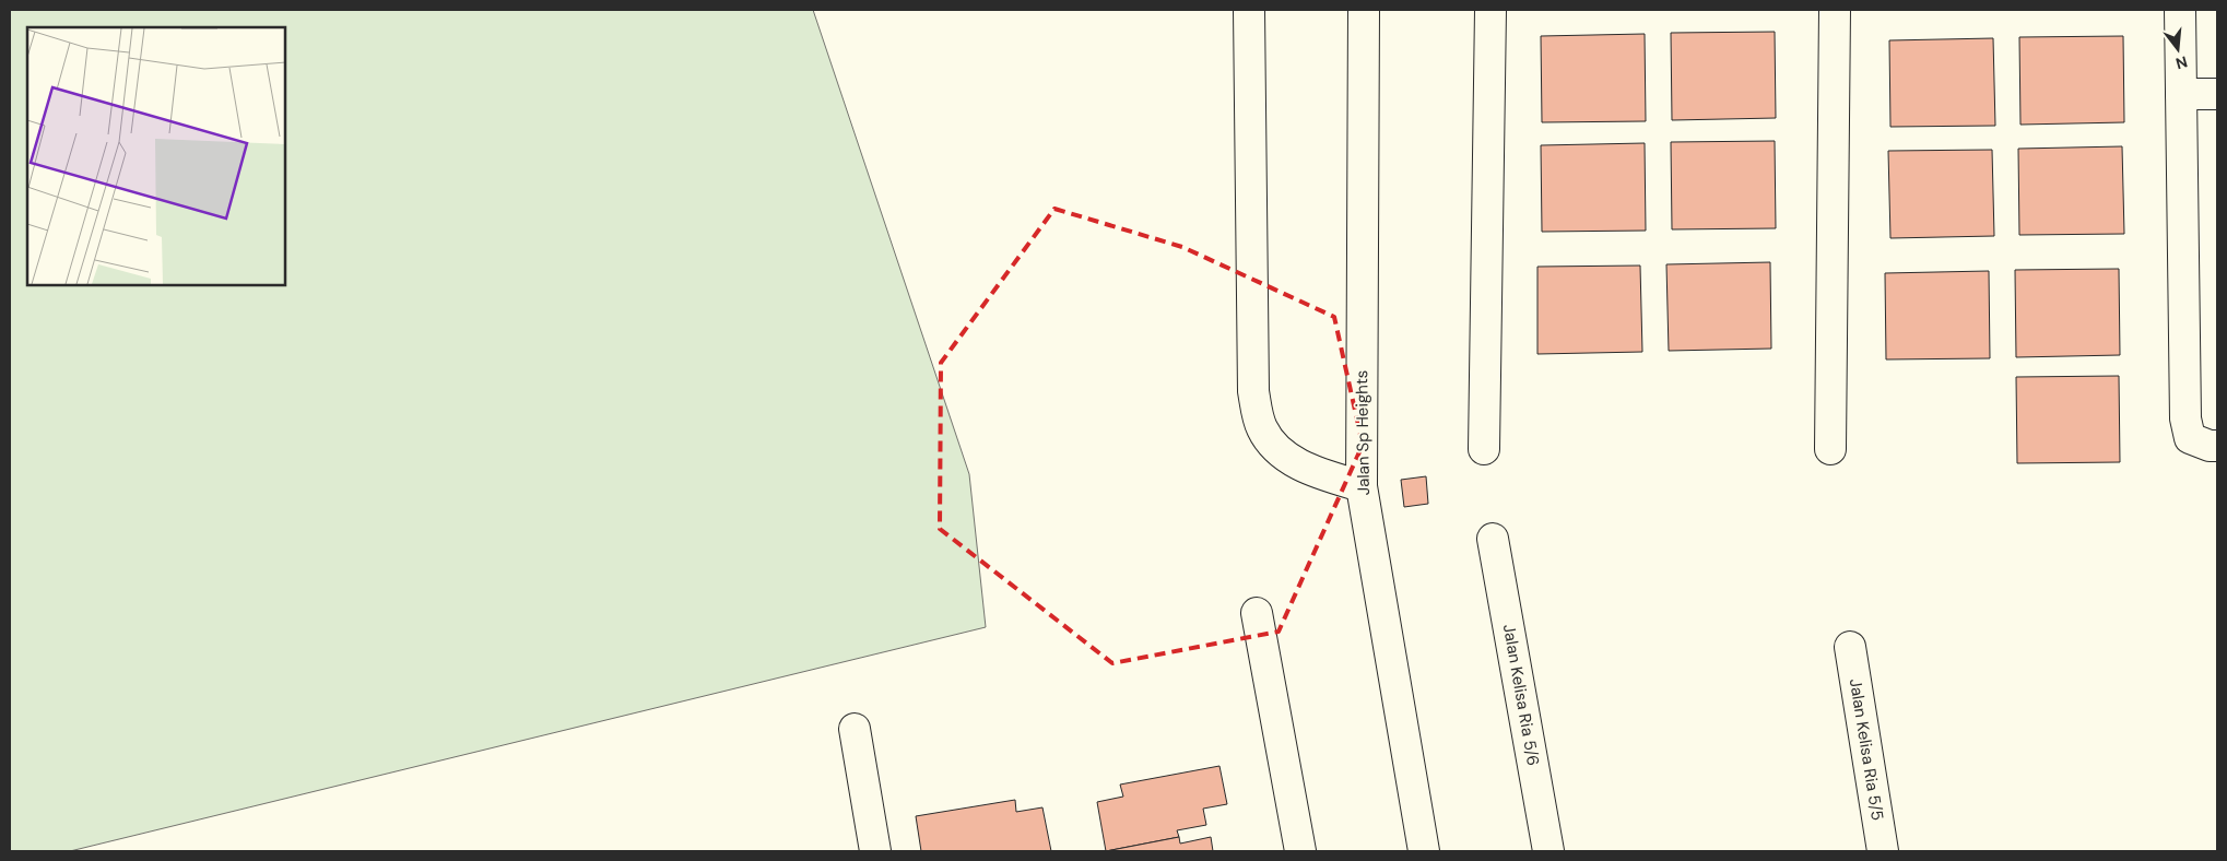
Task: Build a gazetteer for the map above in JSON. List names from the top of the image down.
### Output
{
  "streets": {
    "street": ["Jalan Sp Heights", "Jalan Kelisa Ria 5/6", "Jalan Kelisa Ria 5/5"]
  },
  "north": "bottom"
}
